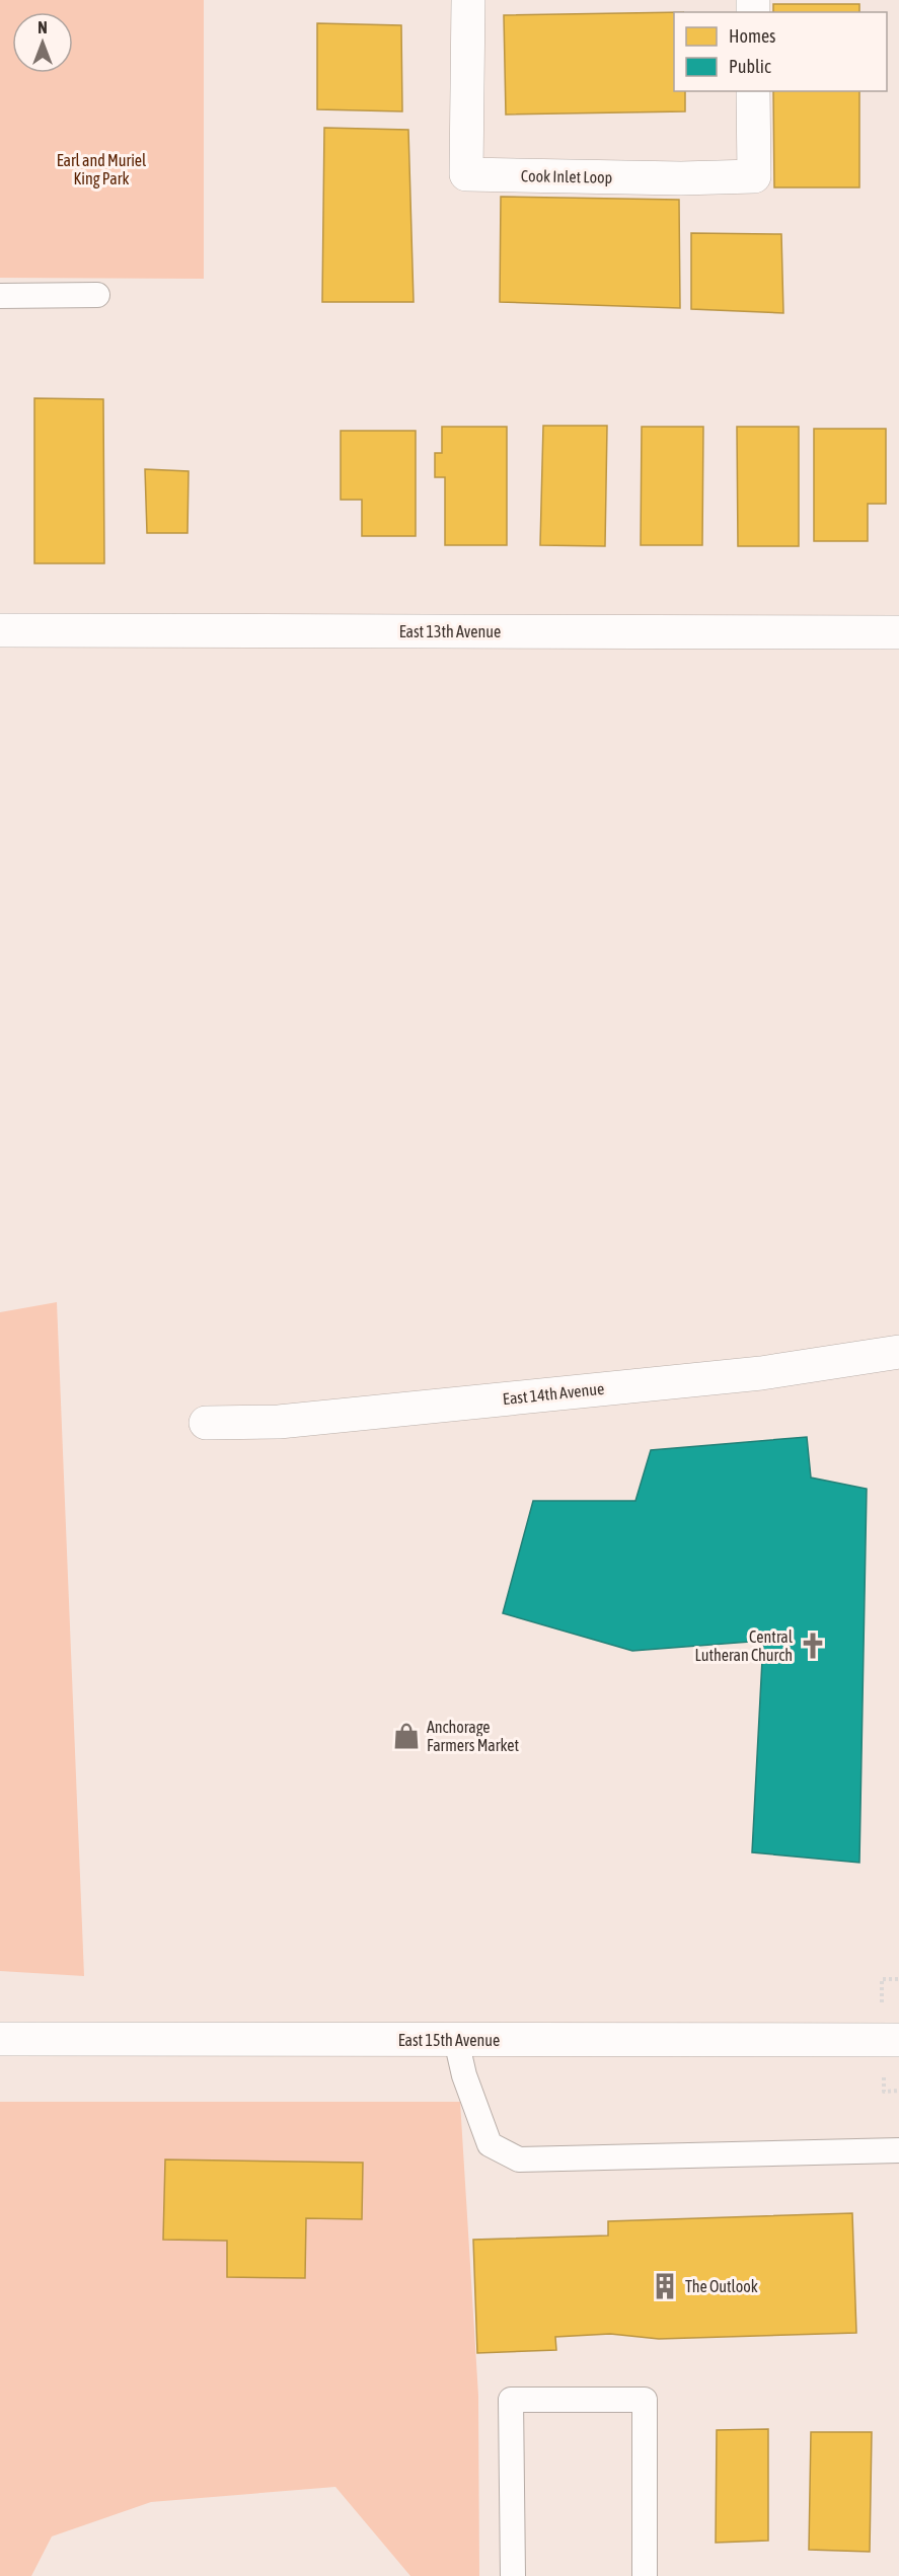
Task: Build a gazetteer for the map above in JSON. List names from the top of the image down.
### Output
{
  "streets": {
    "street": [
      "Cook Inlet Loop",
      "East 13th Avenue",
      "East 14th Avenue",
      "East 15th Avenue"
    ]
  },
  "parks": ["Earl and Muriel King Park"],
  "places": {
    "church": ["Central Lutheran Church"],
    "shop": ["Anchorage Farmers Market"],
    "building": ["The Outlook"]
  },
  "legend": ["Homes", "Public"],
  "north": "top"
}
